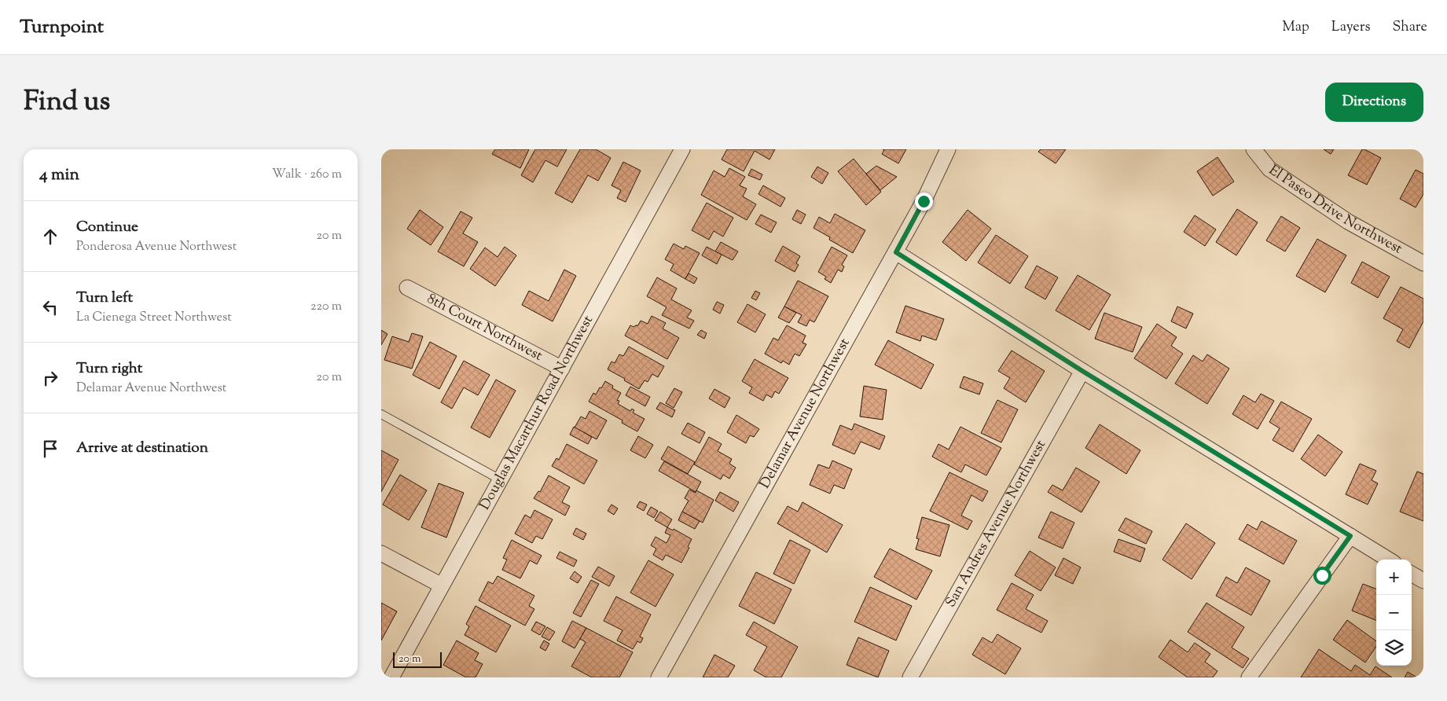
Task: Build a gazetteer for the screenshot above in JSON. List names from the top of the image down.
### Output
{
  "streets": {
    "street": [
      "El Paseo Drive Northwest",
      "8th Court Northwest",
      "Douglas Macarthur Road Northwest",
      "Delamar Avenue Northwest",
      "San Andres Avenue Northwest"
    ]
  },
  "crossings": [
    ["8th Court Northwest", "Douglas Macarthur Road Northwest"]
  ],
  "scale_bar": "20 m",
  "page": {
    "header": "Turnpoint",
    "nav": ["Map", "Layers", "Share"],
    "title": "Find us",
    "buttons": "Directions",
    "heading": ["4 min", "Walk · 260 m"],
    "list": [
      ["Continue", "Ponderosa Avenue Northwest", "20 m"],
      ["Turn left", "La Cienega Street Northwest", "220 m"],
      ["Turn right", "Delamar Avenue Northwest", "20 m"],
      "Arrive at destination"
    ],
    "map_buttons": ["+", "−"],
    "scale": "20 m"
  }
}
